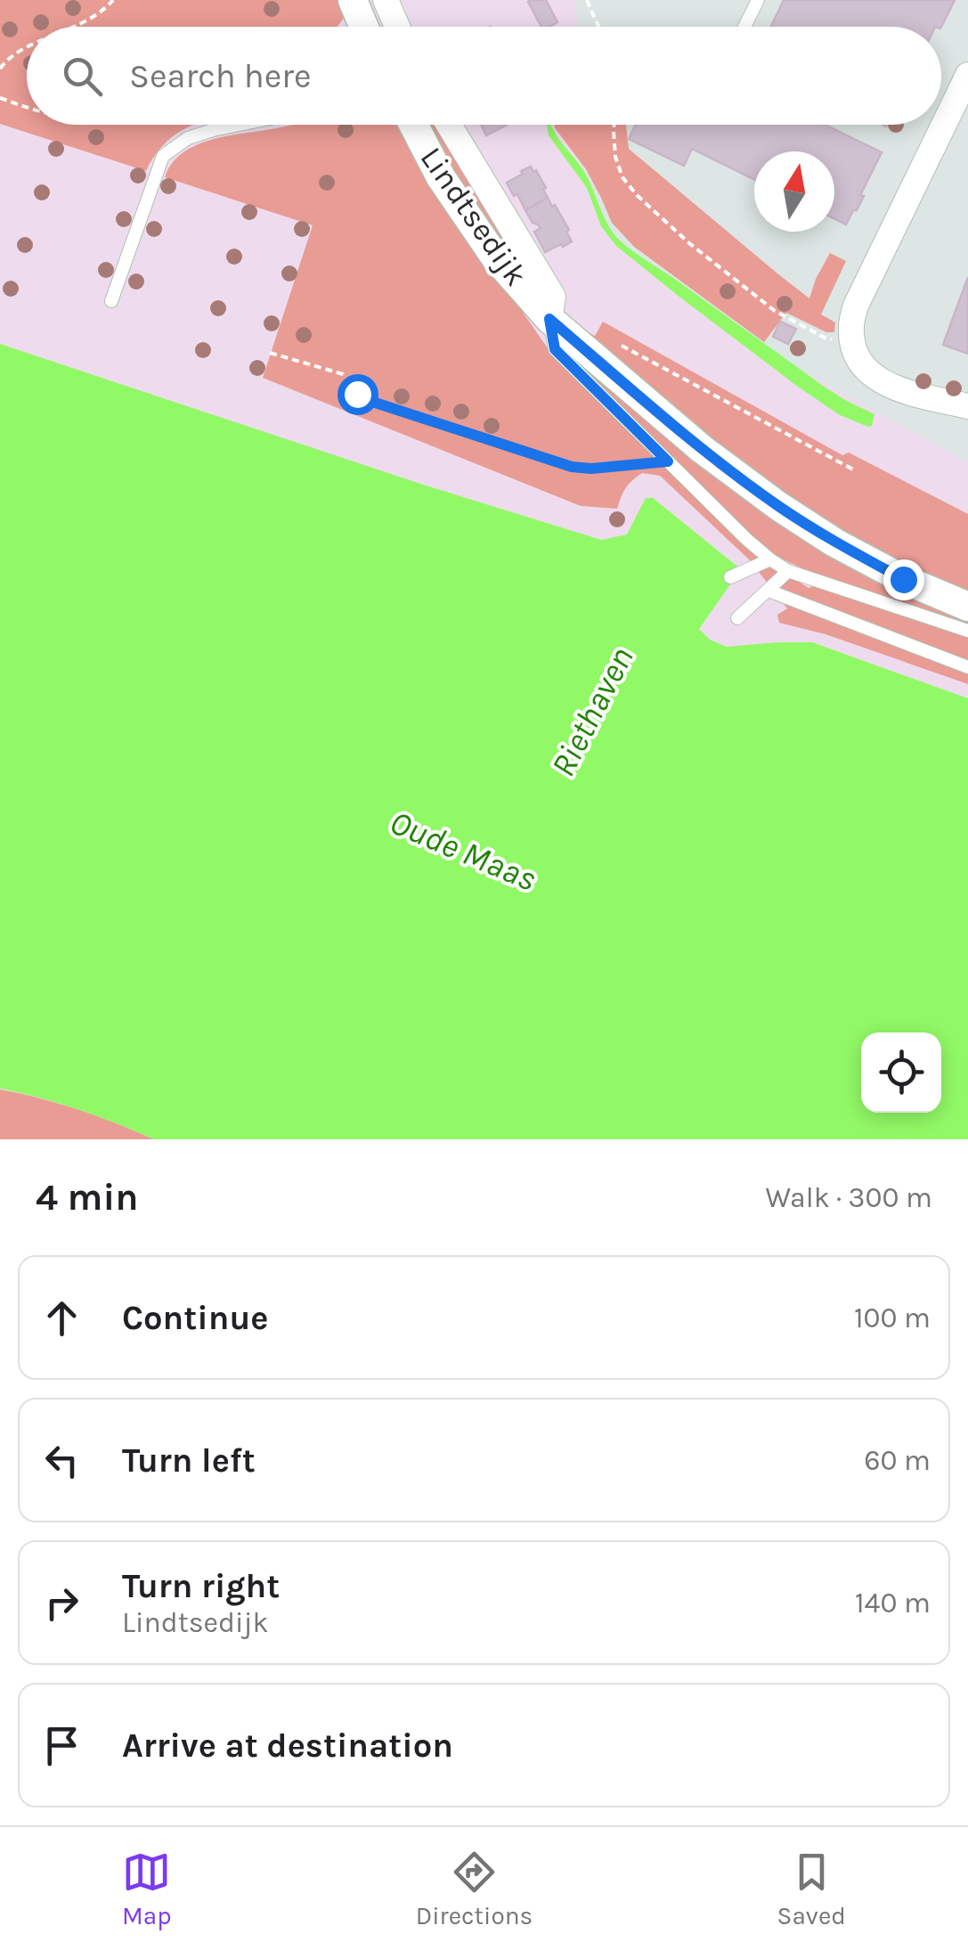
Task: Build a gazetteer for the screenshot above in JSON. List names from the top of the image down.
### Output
{
  "streets": {
    "street": ["Lindtsedijk"]
  },
  "water": ["Riethaven", "Oude Maas"],
  "north": "top",
  "page": {
    "search": "Search here",
    "heading": ["4 min", "Walk · 300 m"],
    "list": [
      ["Continue", "100 m"],
      ["Turn left", "60 m"],
      ["Turn right", "Lindtsedijk", "140 m"],
      "Arrive at destination"
    ],
    "nav": ["Map", "Directions", "Saved"]
  }
}
